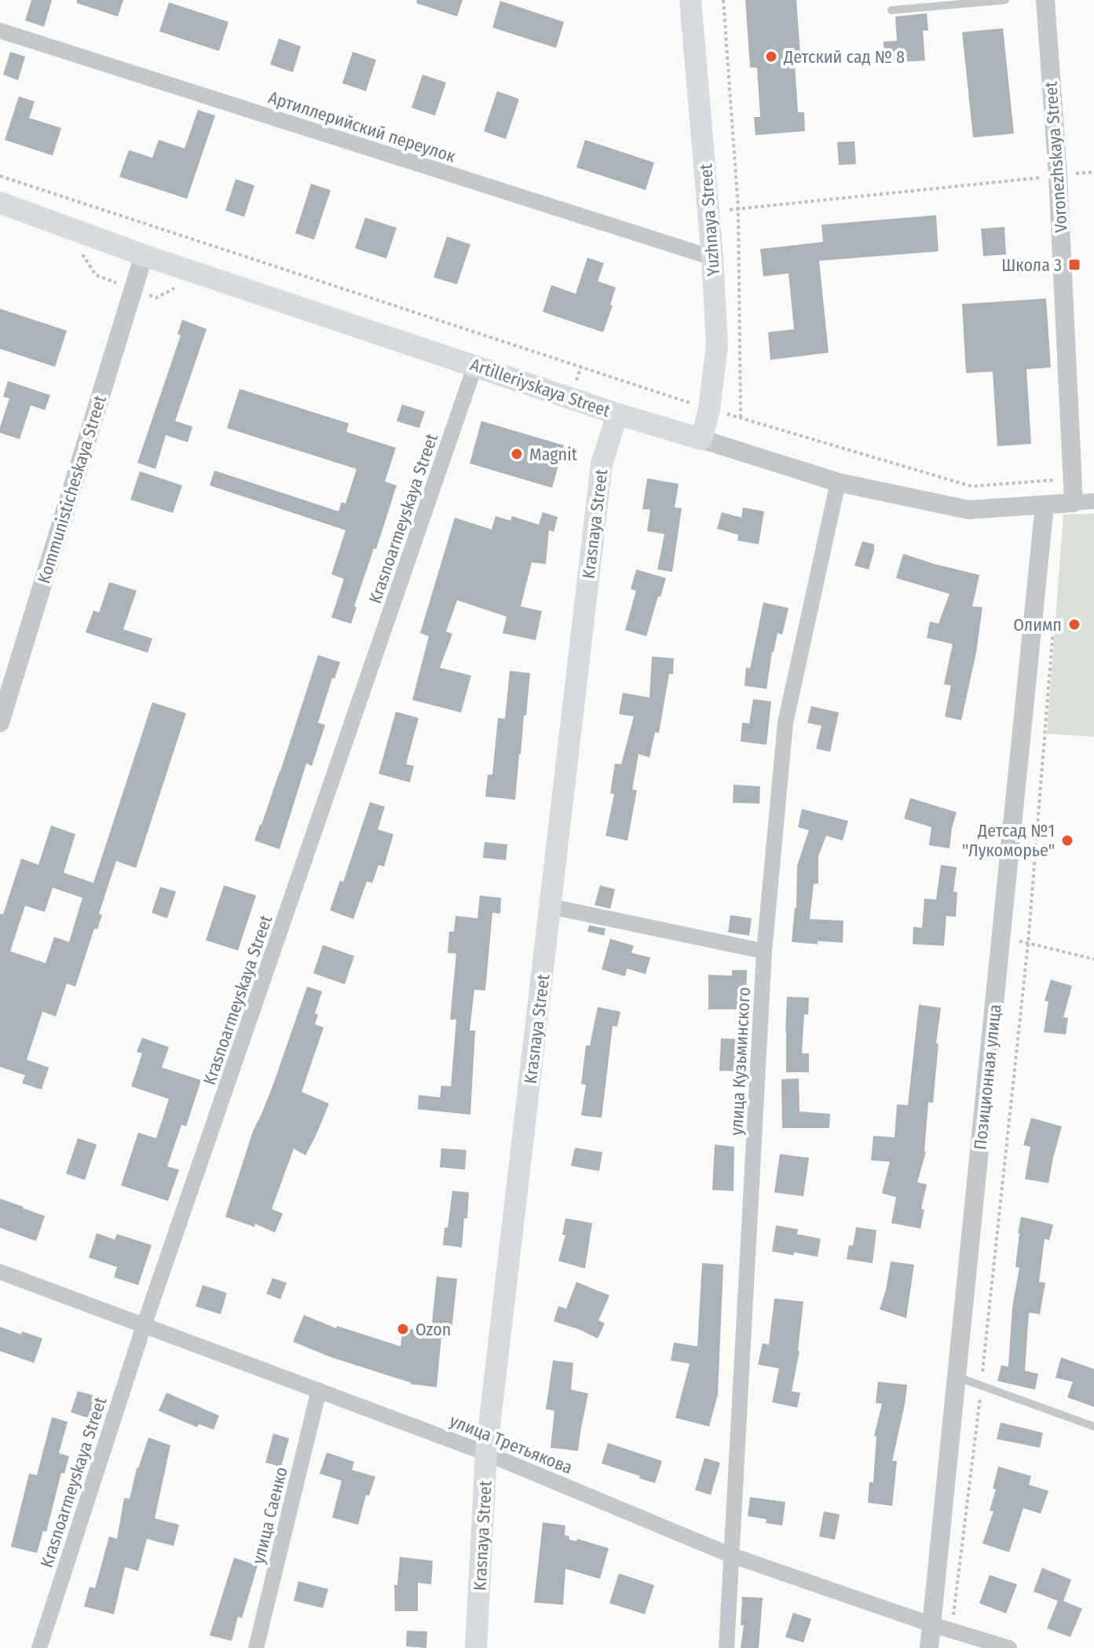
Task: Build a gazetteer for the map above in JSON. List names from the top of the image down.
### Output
{
  "streets": {
    "main road": ["Yuzhnaya Street", "Artilleriyskaya Street", "Krasnaya Street"],
    "street": [
      "Артиллерийский переулок",
      "Voronezhskaya Street",
      "Kommunisticheskaya Street",
      "Krasnoarmeyskaya Street",
      "улица Кузьминского",
      "Позиционная улица",
      "улица Третьякова",
      "улица Саенко"
    ]
  },
  "crossings": [
    ["Артиллерийский переулок", "Yuzhnaya Street"],
    ["Voronezhskaya Street", "Artilleriyskaya Street"],
    ["Yuzhnaya Street", "Artilleriyskaya Street"],
    ["Artilleriyskaya Street", "Kommunisticheskaya Street"],
    ["Artilleriyskaya Street", "Krasnoarmeyskaya Street"],
    ["Artilleriyskaya Street", "Krasnaya Street"],
    ["Artilleriyskaya Street", "улица Кузьминского"],
    ["Artilleriyskaya Street", "Позиционная улица"],
    ["Krasnoarmeyskaya Street", "улица Третьякова"],
    ["Krasnaya Street", "улица Третьякова"],
    ["улица Кузьминского", "улица Третьякова"],
    ["Позиционная улица", "улица Третьякова"],
    ["улица Третьякова", "улица Саенко"]
  ],
  "places": {
    "other": [
      "Детский сад № 8",
      "Magnit",
      "Олимп",
      "Детсад №1 \"Лукоморье\"",
      "Ozon"
    ],
    "transit": ["Школа 3"]
  }
}
